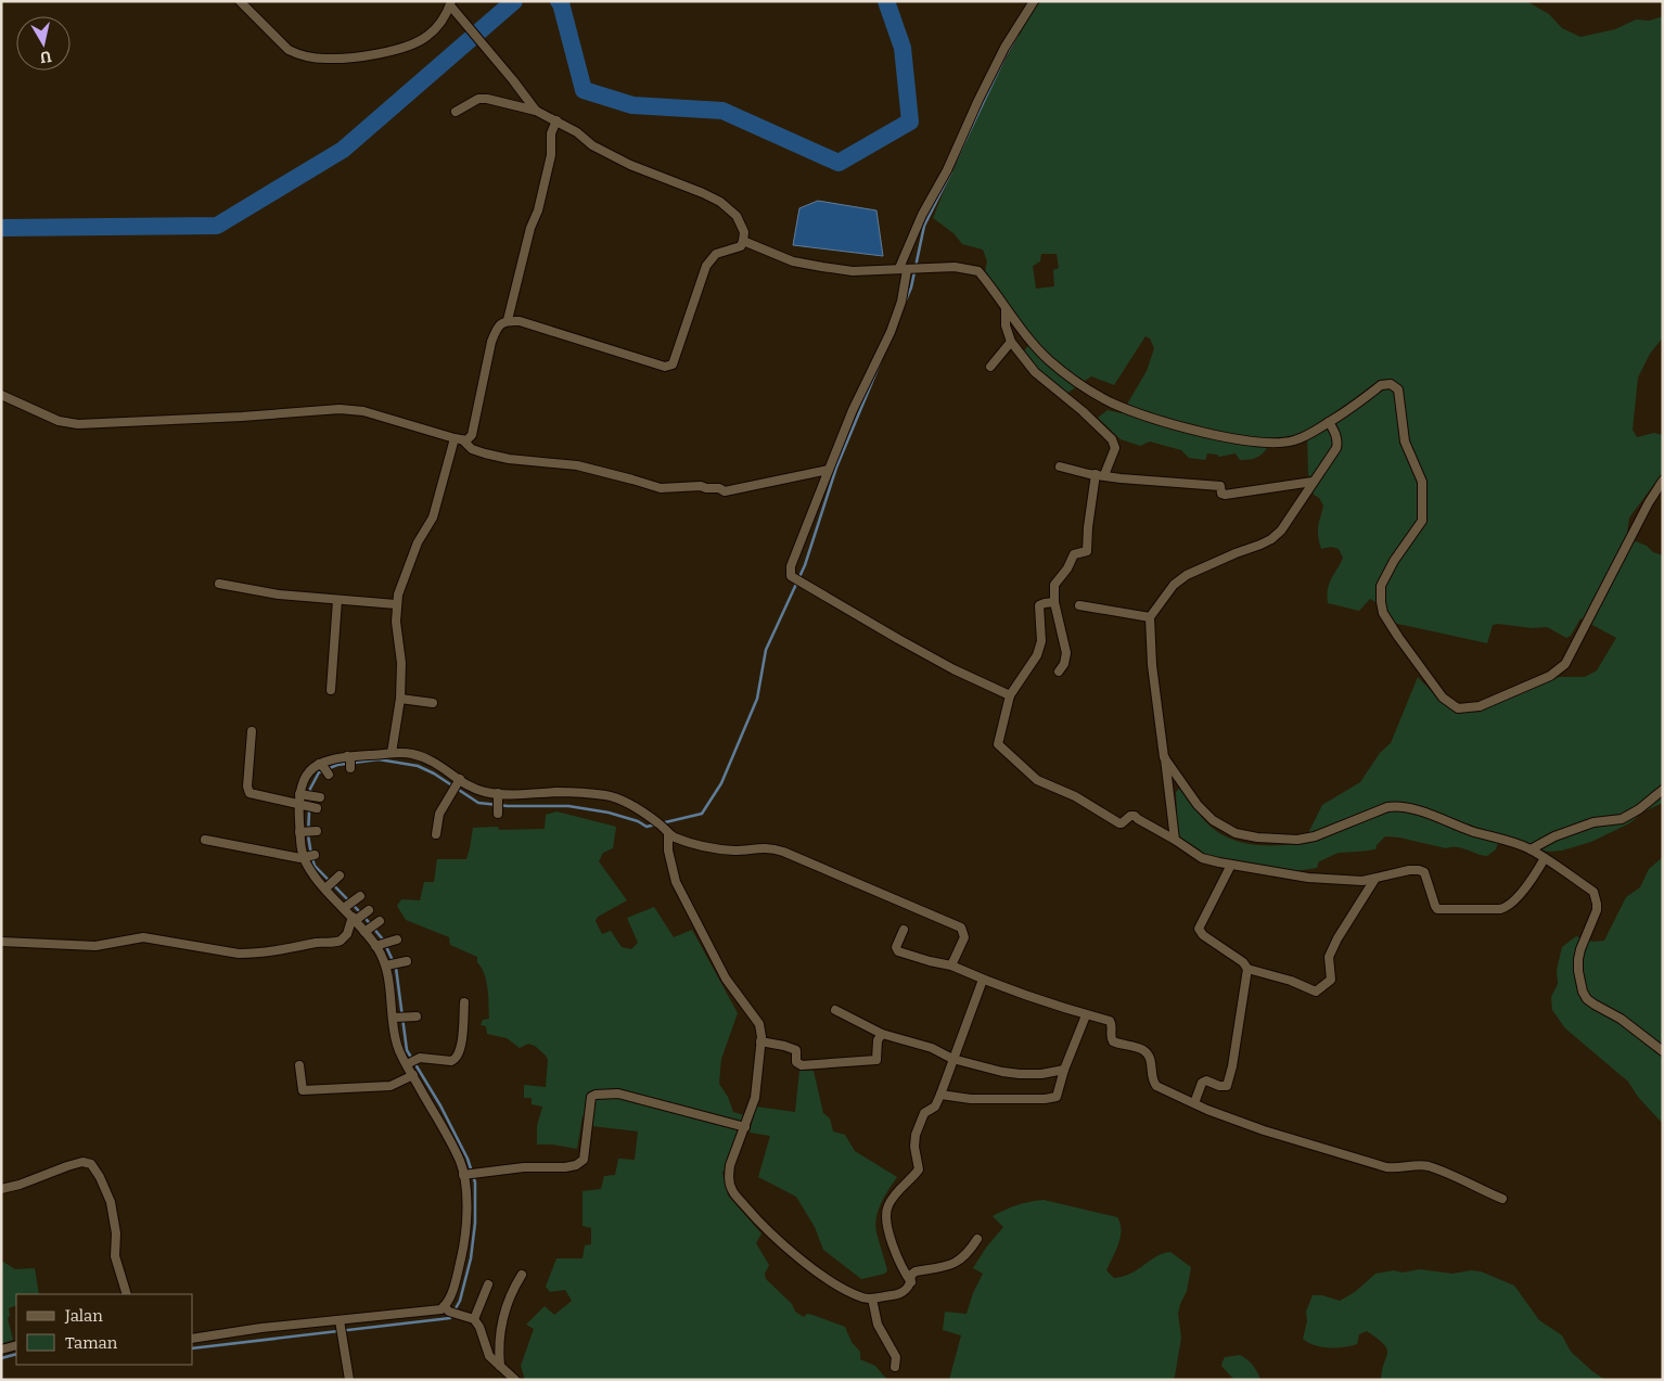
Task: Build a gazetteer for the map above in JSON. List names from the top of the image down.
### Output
{
  "legend": ["Jalan", "Taman"],
  "north": "bottom"
}
